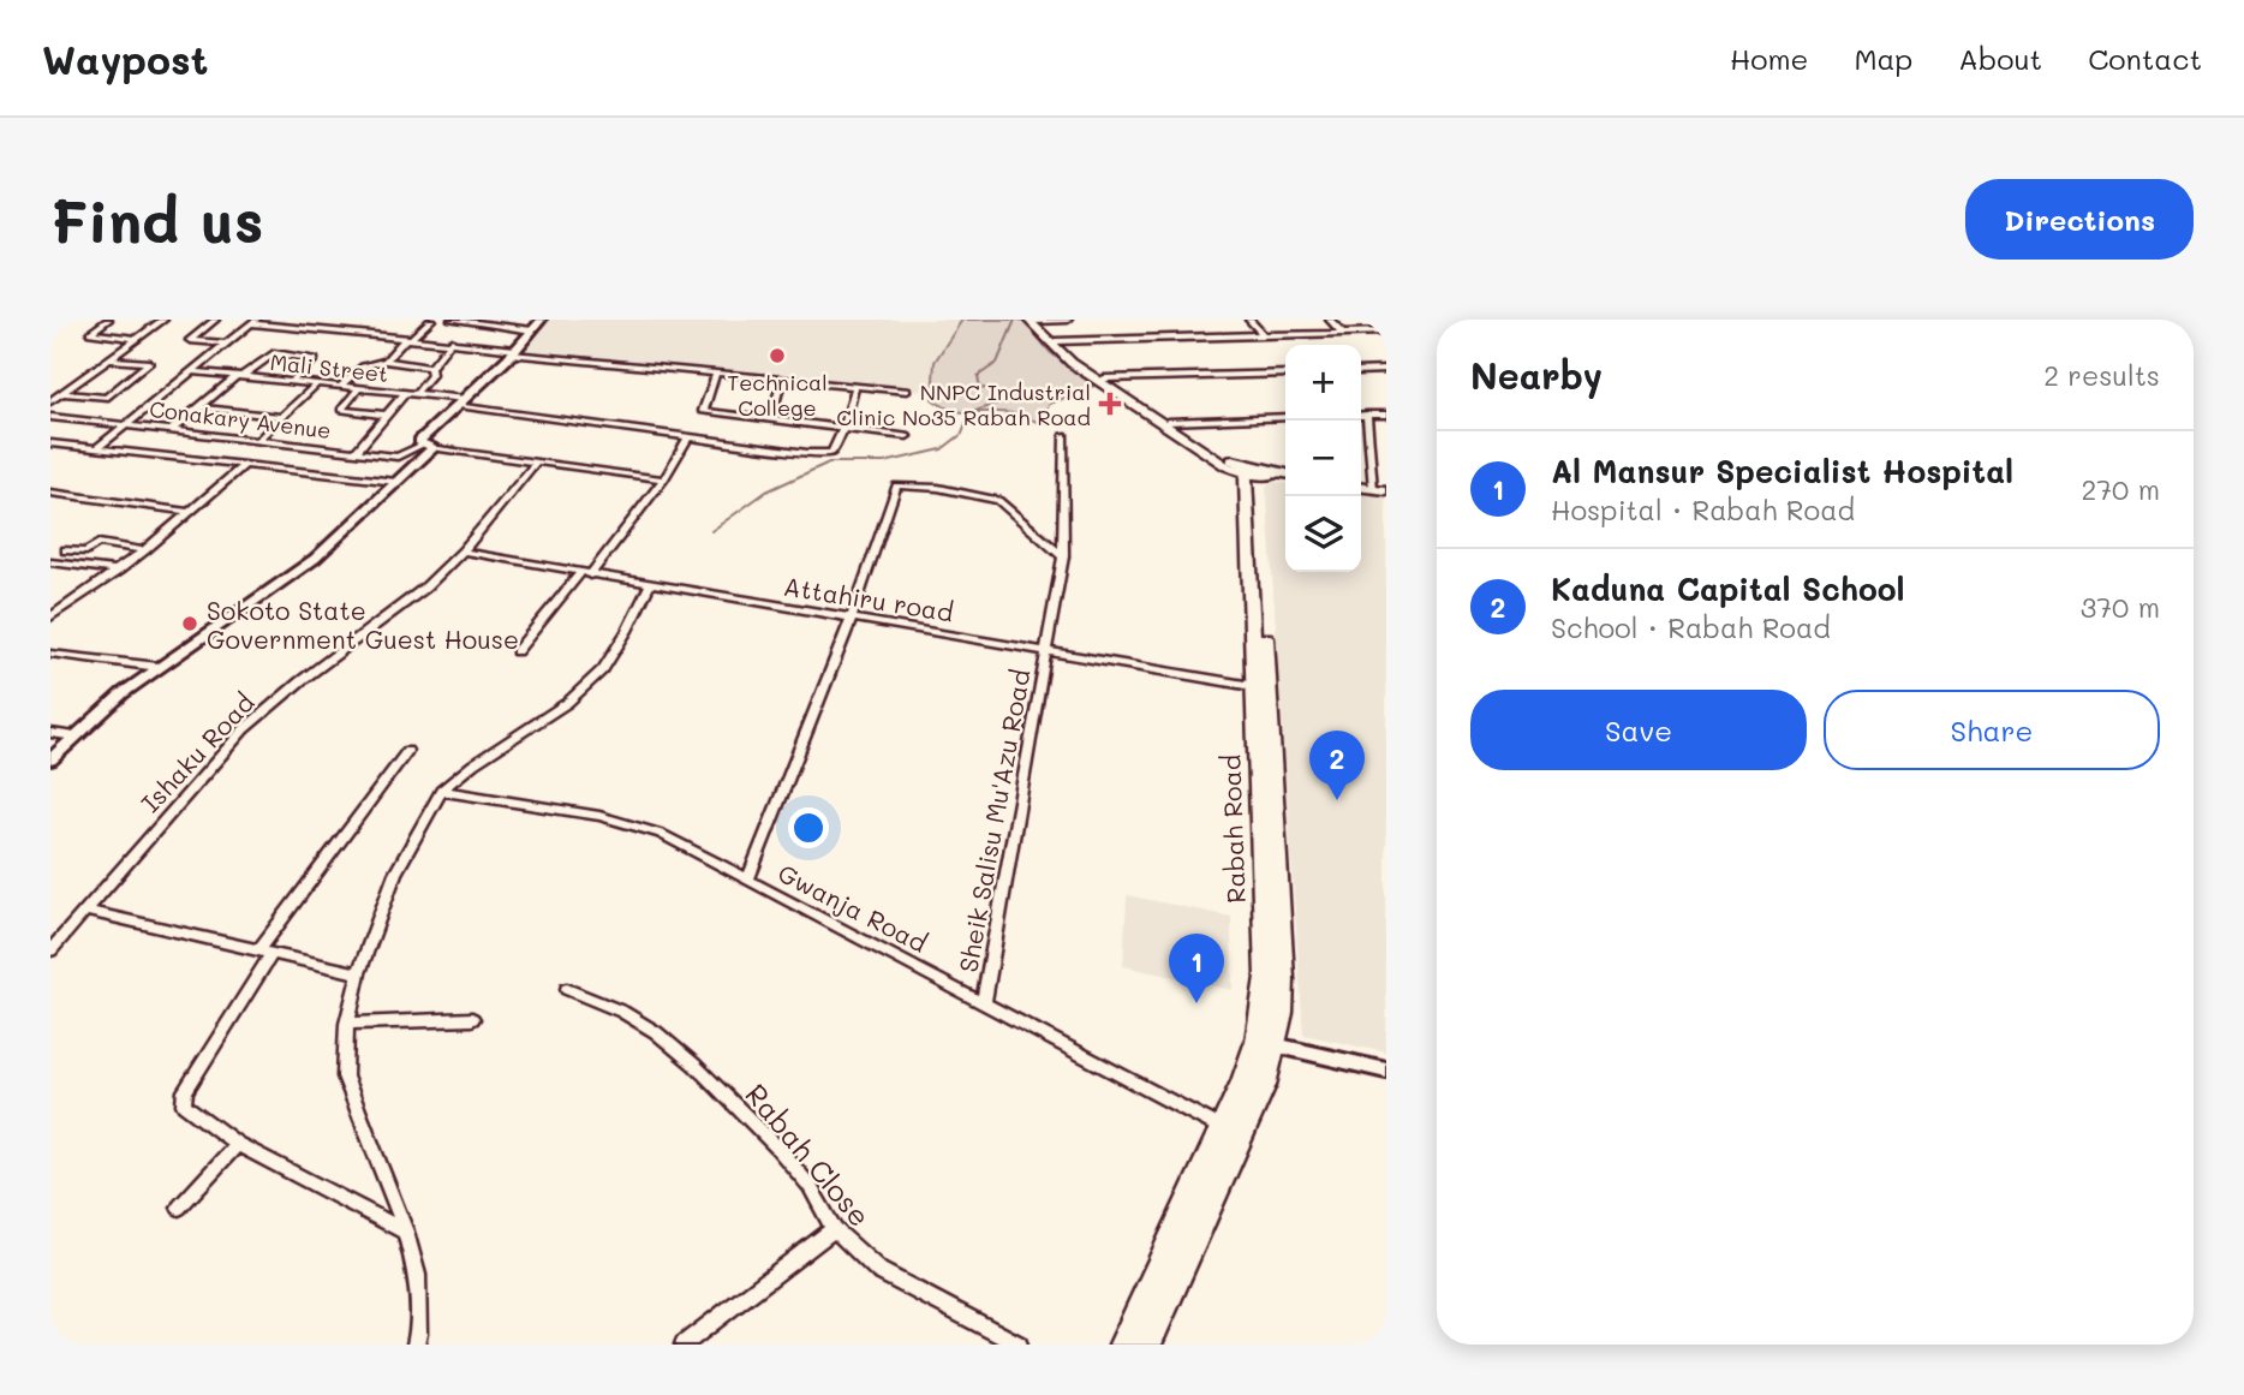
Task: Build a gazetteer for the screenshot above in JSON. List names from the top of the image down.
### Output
{
  "streets": {
    "main road": ["Rabah Road"],
    "street": [
      "Mali Street",
      "Conakary Avenue",
      "Attahiru road",
      "Ishaku Road",
      "Sheik Salisu Mu'Azu Road",
      "Gwanja Road",
      "Rabah Close"
    ]
  },
  "crossings": [
    ["Attahiru road", "Ishaku Road"],
    ["Attahiru road", "Sheik Salisu Mu'Azu Road"],
    ["Attahiru road", "Rabah Road"],
    ["Sheik Salisu Mu'Azu Road", "Gwanja Road"],
    ["Rabah Road", "Gwanja Road"]
  ],
  "places": {
    "other": ["Technical College", "Sokoto State Government Guest House"],
    "health": ["NNPC Industrial Clinic No35 Rabah Road"]
  },
  "page": {
    "header": "Waypost",
    "nav": [
      "Home",
      "Map",
      "About",
      "Contact"
    ],
    "buttons": [
      "Directions",
      ["Save", "Share"]
    ],
    "title": "Find us",
    "heading": ["Nearby", "2 results"],
    "map_buttons": ["+", "−"],
    "list": [
      {
        "mark": "1",
        "name": "Al Mansur Specialist Hospital",
        "note": "Hospital · Rabah Road",
        "value": "270 m"
      },
      {
        "mark": "2",
        "name": "Kaduna Capital School",
        "note": "School · Rabah Road",
        "value": "370 m"
      }
    ],
    "pins": ["2", "1"]
  }
}
